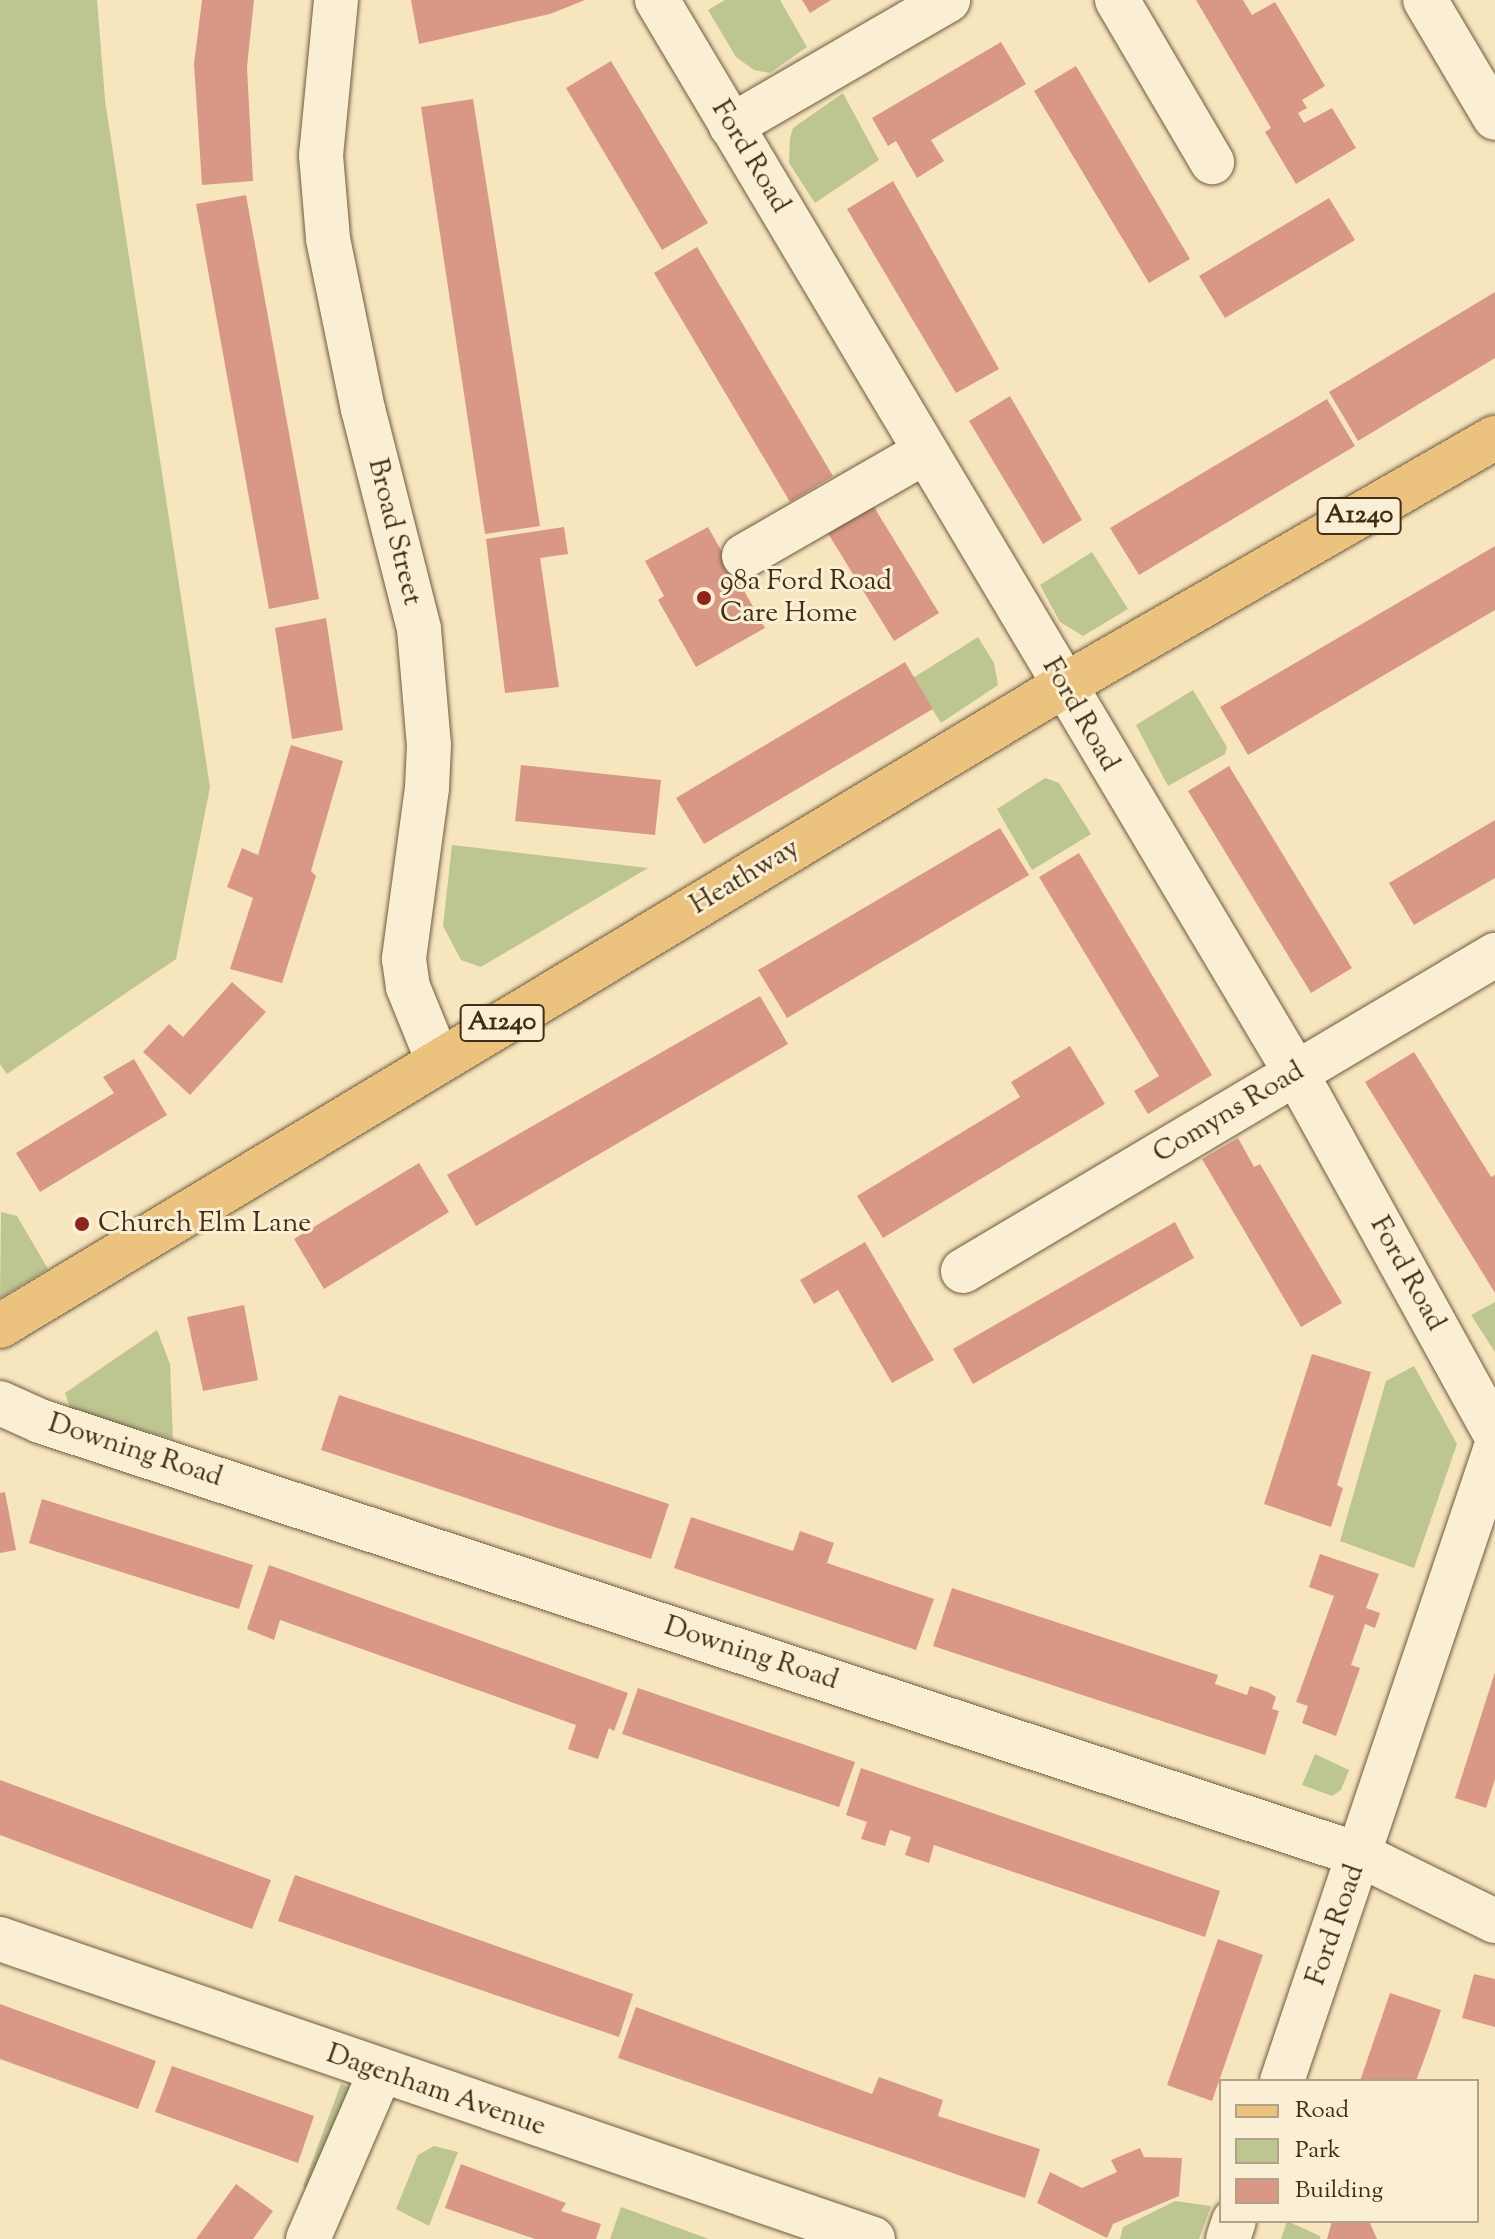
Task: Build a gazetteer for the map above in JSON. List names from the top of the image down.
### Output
{
  "streets": {
    "main road": ["A1240", "Heathway"],
    "street": [
      "Ford Road",
      "Broad Street",
      "Comyns Road",
      "Downing Road",
      "Dagenham Avenue"
    ]
  },
  "crossings": [
    ["Ford Road", "Heathway"],
    ["Ford Road", "Comyns Road"],
    ["Ford Road", "Downing Road"],
    ["Broad Street", "Heathway"]
  ],
  "places": ["98a Ford Road Care Home", "Church Elm Lane"],
  "legend": ["Road", "Park", "Building"]
}
